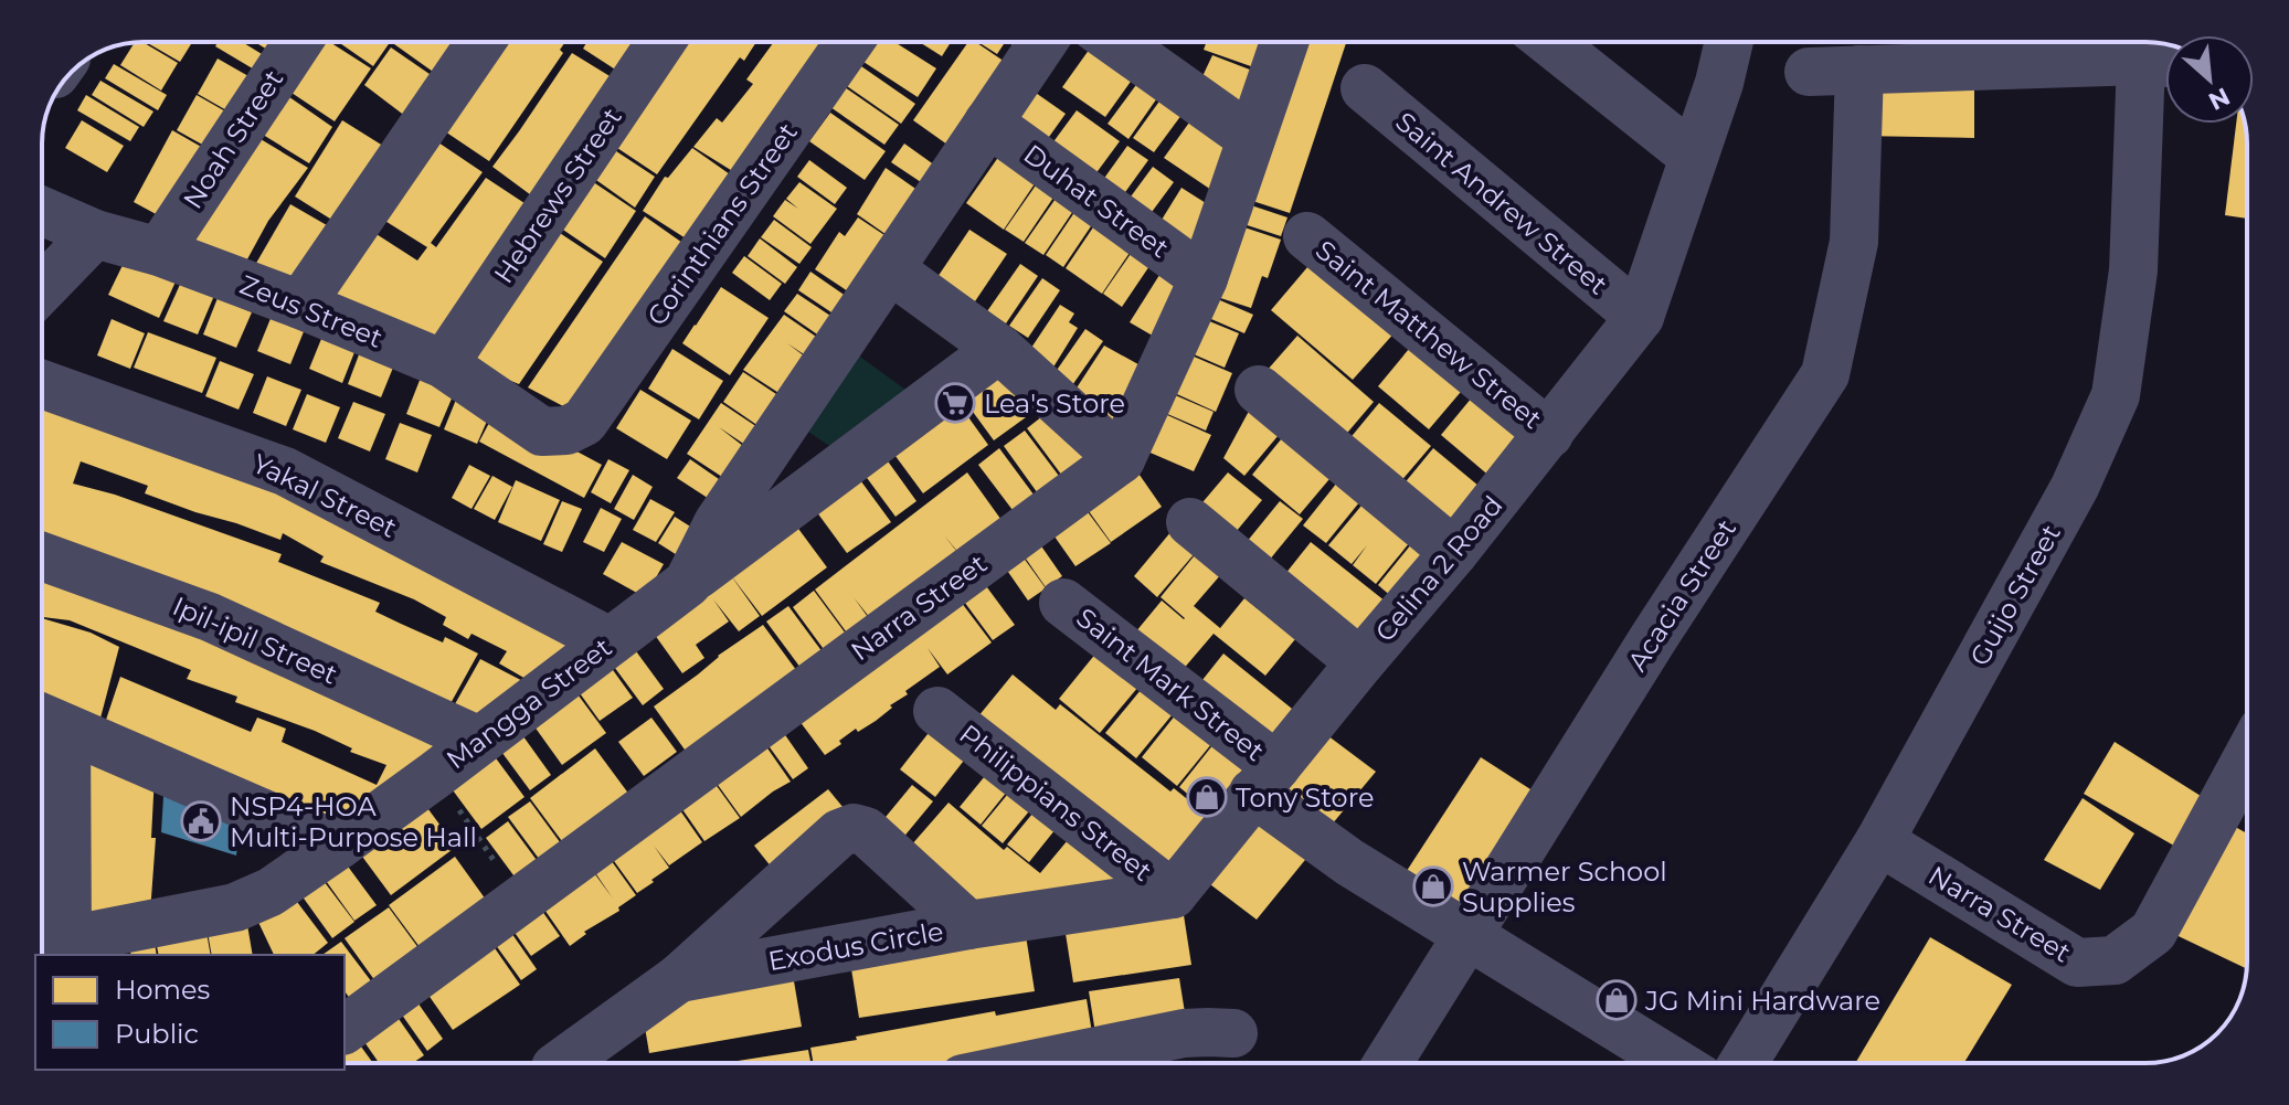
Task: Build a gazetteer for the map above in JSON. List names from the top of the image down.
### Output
{
  "streets": {
    "street": [
      "Noah Street",
      "Hebrews Street",
      "Duhat Street",
      "Saint Andrew Street",
      "Corinthians Street",
      "Zeus Street",
      "Saint Matthew Street",
      "Yakal Street",
      "Celina 2 Road",
      "Acacia Street",
      "Guijo Street",
      "Narra Street",
      "Ipil-ipil Street",
      "Saint Mark Street",
      "Mangga Street",
      "Philippians Street",
      "Exodus Circle"
    ]
  },
  "crossings": [
    ["Noah Street", "Zeus Street"],
    ["Hebrews Street", "Zeus Street"],
    ["Duhat Street", "Narra Street"],
    ["Duhat Street", "Mangga Street"],
    ["Saint Andrew Street", "Celina 2 Road"],
    ["Corinthians Street", "Zeus Street"],
    ["Saint Matthew Street", "Celina 2 Road"],
    ["Yakal Street", "Mangga Street"],
    ["Celina 2 Road", "Saint Mark Street"],
    ["Celina 2 Road", "Philippians Street"],
    ["Acacia Street", "Saint Mark Street"],
    ["Guijo Street", "Narra Street"],
    ["Ipil-ipil Street", "Mangga Street"]
  ],
  "places": {
    "supermarket": ["Lea's Store"],
    "shop": ["Tony Store", "Warmer School Supplies", "JG Mini Hardware"],
    "public building": ["NSP4-HOA Multi-Purpose Hall"]
  },
  "legend": ["Homes", "Public"],
  "north": "bottom right"
}
